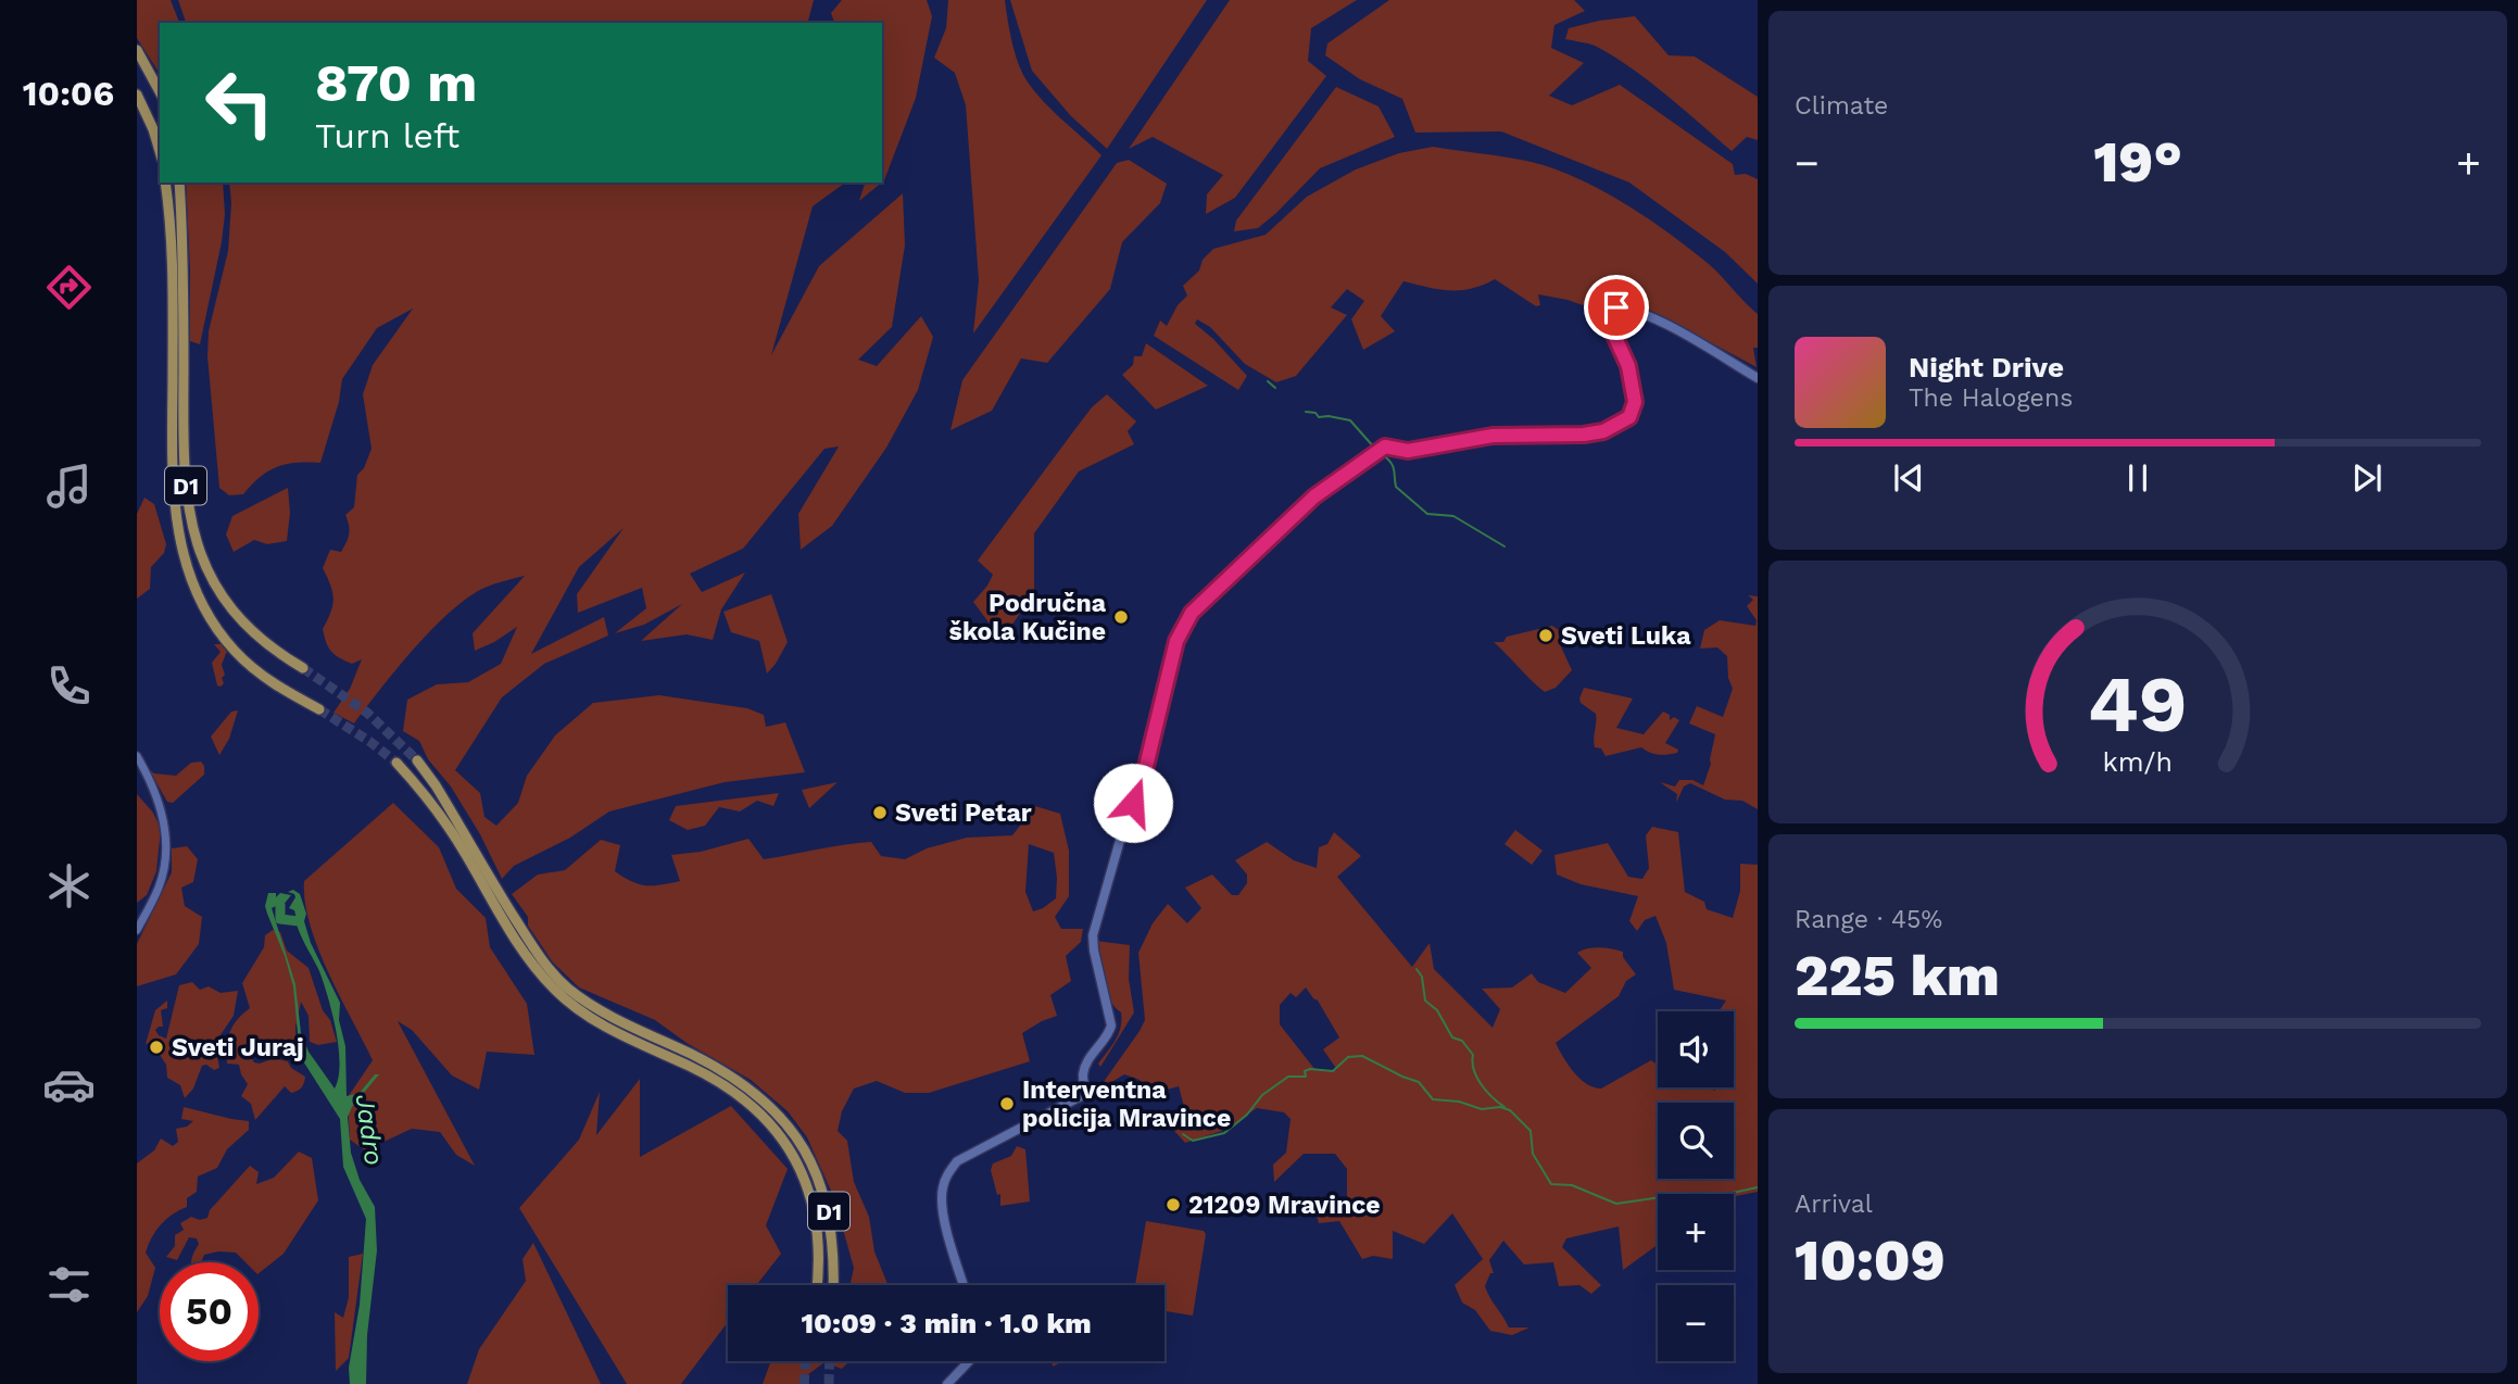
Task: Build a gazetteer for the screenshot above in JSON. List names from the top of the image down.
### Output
{
  "streets": {
    "highway": ["D1"]
  },
  "water": ["Jadro"],
  "places": [
    "Područna škola Kučine",
    "Sveti Luka",
    "Sveti Petar",
    "Sveti Juraj",
    "Interventna policija Mravince",
    "21209 Mravince"
  ],
  "page": {
    "tabs": "10:06",
    "tile": [
      "Climate",
      ["Range · 45%", "225 km"],
      ["Arrival", "10:09"]
    ],
    "turn": ["870 m", "Turn left"],
    "heat": ["−", "19°", "+"],
    "song": ["Night Drive", "The Halogens"],
    "map_buttons": ["+", "−"],
    "limit": "50",
    "trip": "10:09 · 3 min · 1.0 km",
    "gauge": ["49", "km/h"]
  }
}
